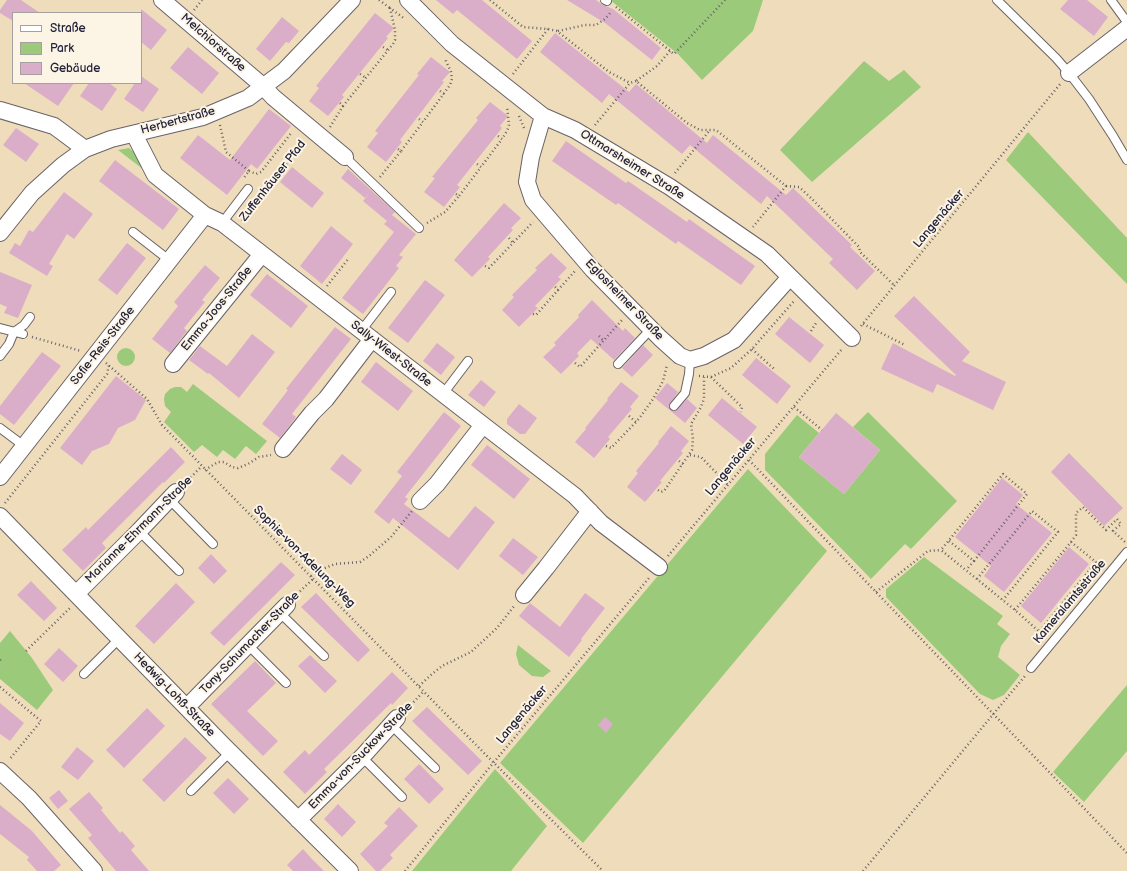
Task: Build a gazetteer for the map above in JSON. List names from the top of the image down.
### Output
{
  "streets": {
    "street": [
      "Melchiorstraße",
      "Herbertstraße",
      "Ottmarsheimer Straße",
      "Zuffenhäuser Pfad",
      "Eglosheimer Straße",
      "Emma-Joos-Straße",
      "Sofie-Reis-Straße",
      "Sally-Wiest-Straße",
      "Marianne-Ehrmann-Straße",
      "Tony-Schumacher-Straße",
      "Hedwig-Lohß-Straße",
      "Emma-von-Suckow-Straße"
    ],
    "lane": ["Kameralamtsstraße"],
    "path": ["Langenäcker", "Sophie-von-Adelung-Weg"]
  },
  "crossings": [
    ["Melchiorstraße", "Herbertstraße"],
    ["Melchiorstraße", "Zuffenhäuser Pfad"],
    ["Herbertstraße", "Zuffenhäuser Pfad"],
    ["Herbertstraße", "Sally-Wiest-Straße"],
    ["Ottmarsheimer Straße", "Langenäcker"],
    ["Ottmarsheimer Straße", "Eglosheimer Straße"],
    ["Zuffenhäuser Pfad", "Sally-Wiest-Straße"],
    ["Langenäcker", "Sally-Wiest-Straße"],
    ["Langenäcker", "Sophie-von-Adelung-Weg"],
    ["Emma-Joos-Straße", "Sally-Wiest-Straße"],
    ["Sofie-Reis-Straße", "Sally-Wiest-Straße"],
    ["Sofie-Reis-Straße", "Sophie-von-Adelung-Weg"],
    ["Marianne-Ehrmann-Straße", "Sophie-von-Adelung-Weg"],
    ["Marianne-Ehrmann-Straße", "Hedwig-Lohß-Straße"],
    ["Sophie-von-Adelung-Weg", "Tony-Schumacher-Straße"],
    ["Sophie-von-Adelung-Weg", "Emma-von-Suckow-Straße"],
    ["Tony-Schumacher-Straße", "Hedwig-Lohß-Straße"],
    ["Hedwig-Lohß-Straße", "Emma-von-Suckow-Straße"]
  ],
  "legend": ["Straße", "Park", "Gebäude"]
}
